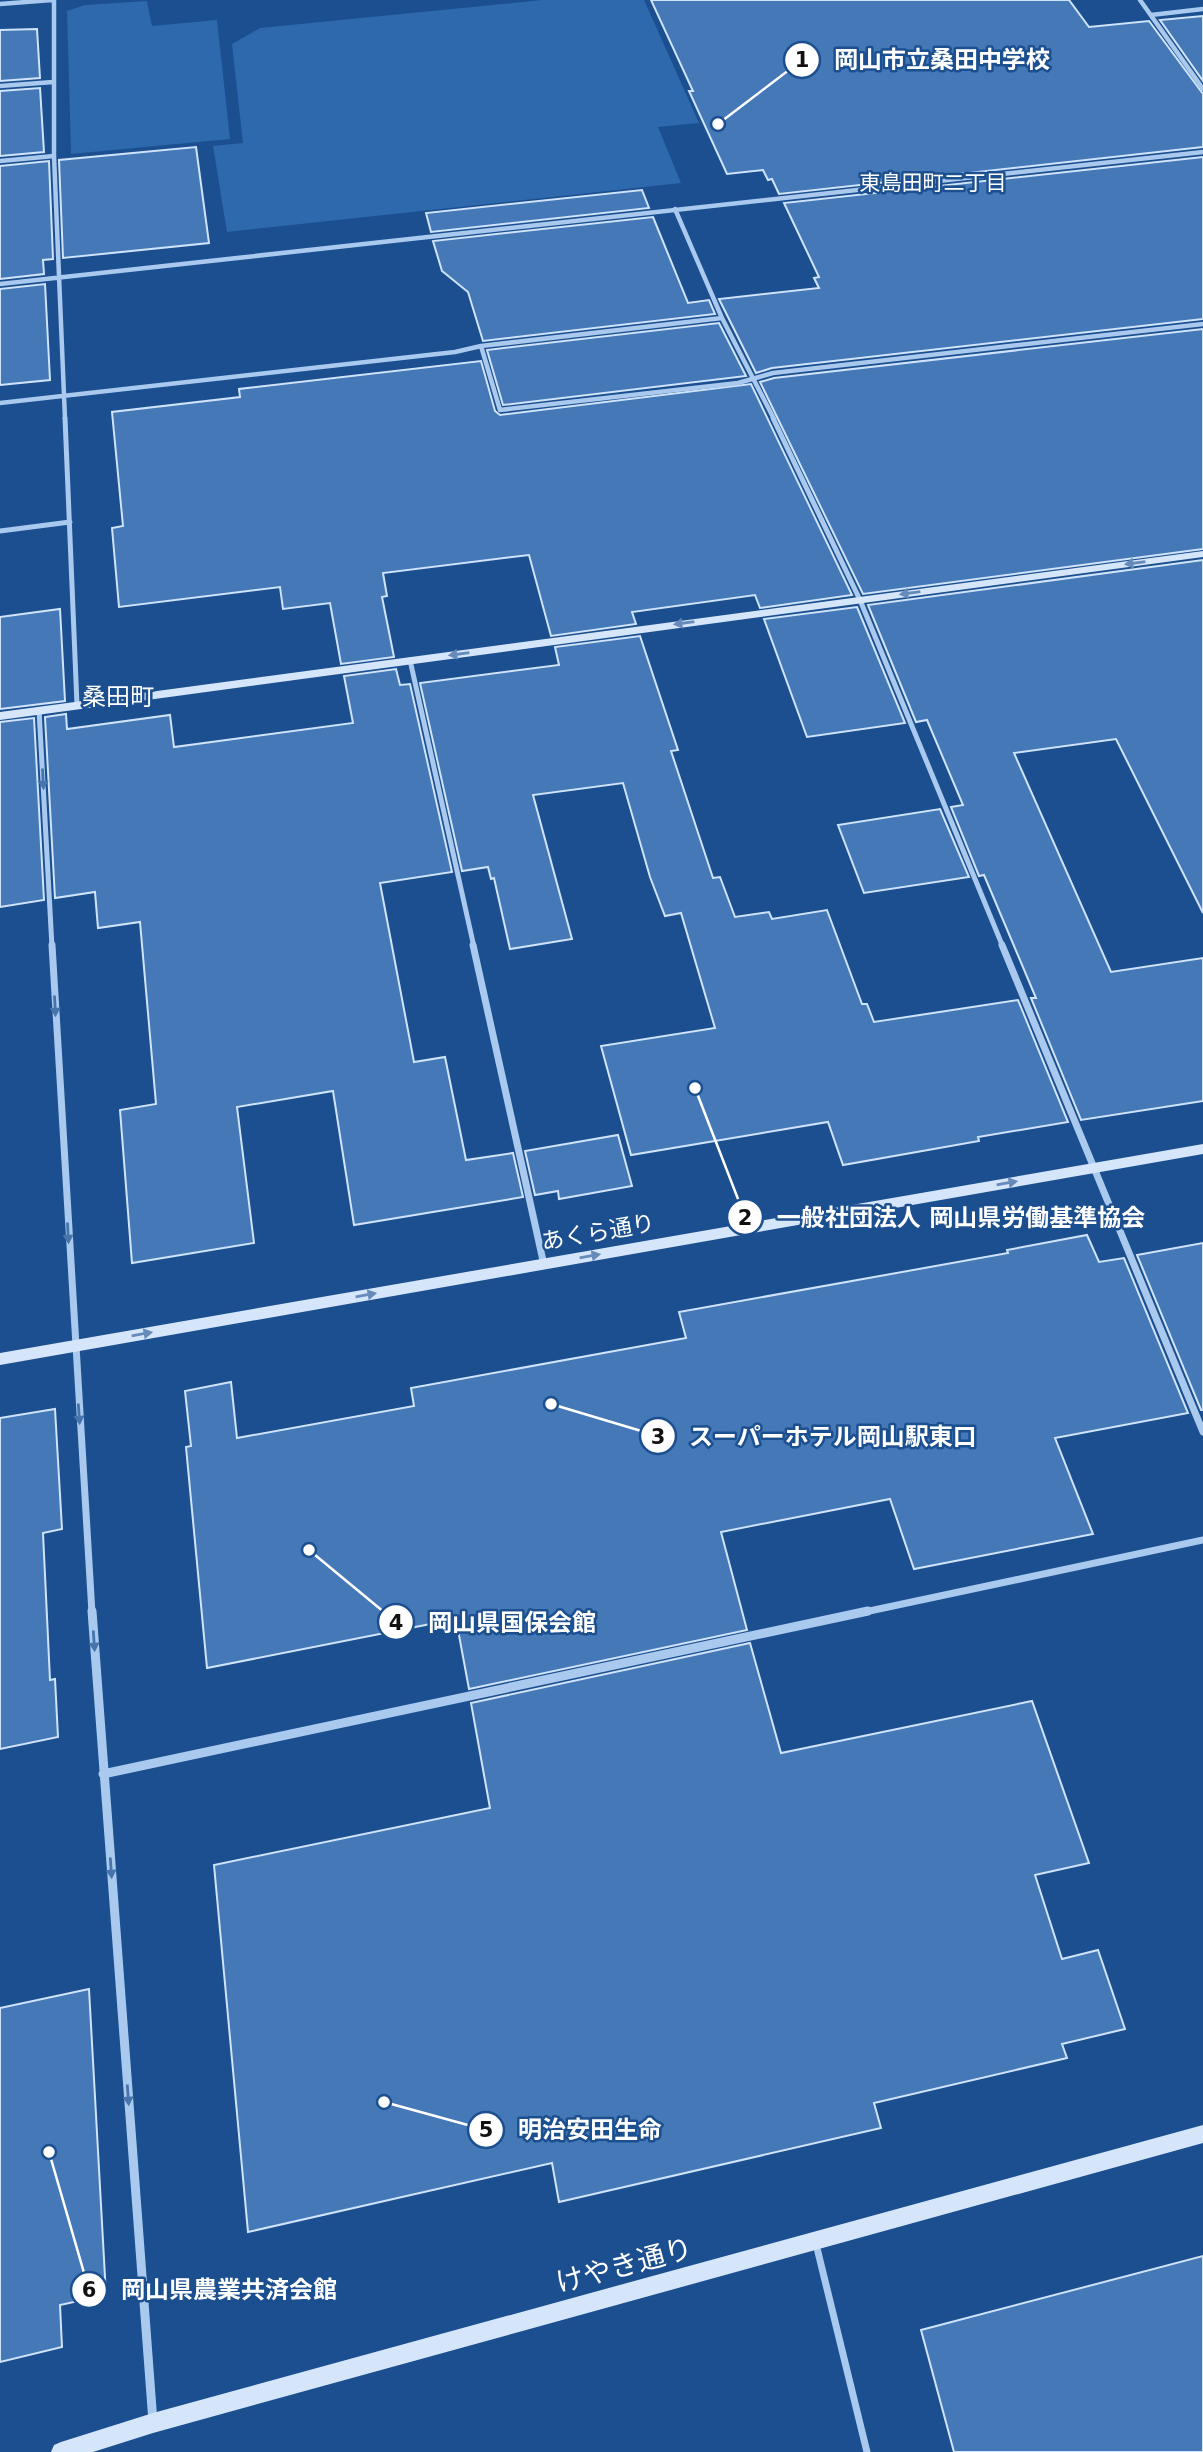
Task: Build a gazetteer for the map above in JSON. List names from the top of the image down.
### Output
{
  "streets": {
    "street": ["あくら通り", "けやき通り"]
  },
  "one_way": ["あくら通り"],
  "districts": ["東島田町二丁目", "桑田町"],
  "places": [
    "岡山市立桑田中学校",
    "一般社団法人 岡山県労働基準協会",
    "スーパーホテル岡山駅東口",
    "岡山県国保会館",
    "明治安田生命",
    "岡山県農業共済会館"
  ]
}
